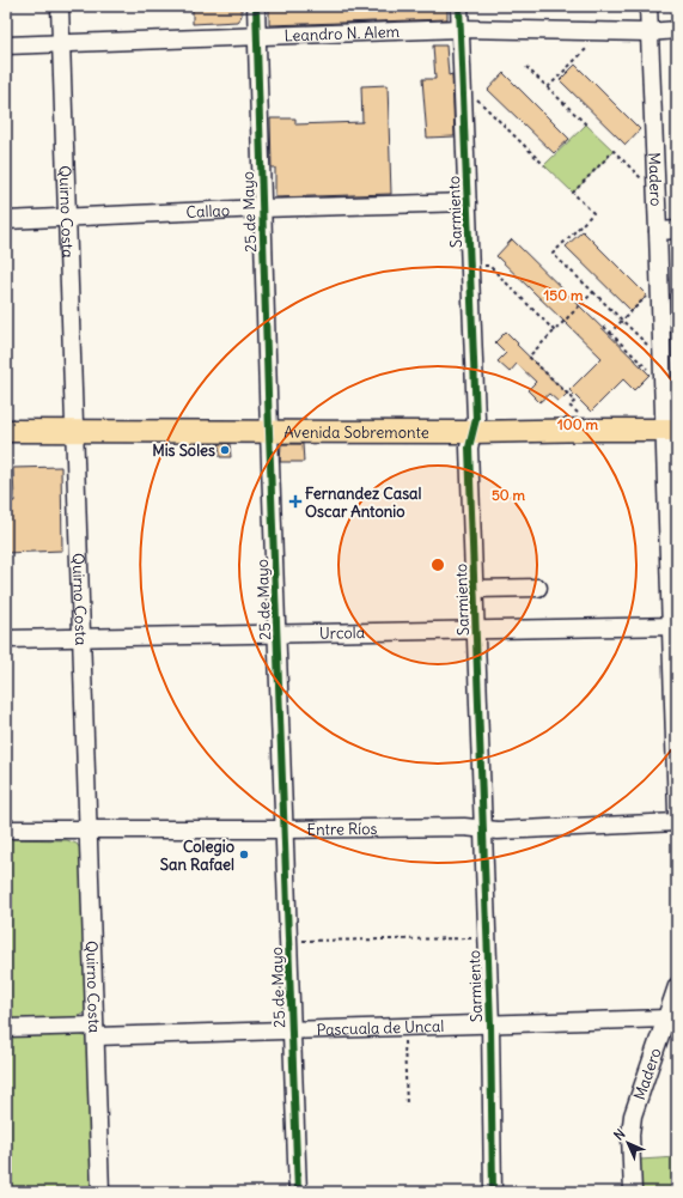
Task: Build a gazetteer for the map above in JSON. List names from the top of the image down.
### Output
{
  "streets": {
    "main road": ["Avenida Sobremonte"],
    "street": [
      "Leandro N. Alem",
      "Madero",
      "Callao",
      "Quirno Costa",
      "25 de Mayo",
      "Sarmiento",
      "Urcola",
      "Entre Ríos",
      "Pascuala de Uncal"
    ]
  },
  "crossings": [
    ["Leandro N. Alem", "Madero"],
    ["Leandro N. Alem", "Quirno Costa"],
    ["Leandro N. Alem", "25 de Mayo"],
    ["Leandro N. Alem", "Sarmiento"],
    ["Madero", "Avenida Sobremonte"],
    ["Madero", "Urcola"],
    ["Madero", "Pascuala de Uncal"],
    ["Callao", "Quirno Costa"],
    ["Callao", "25 de Mayo"],
    ["Callao", "Sarmiento"],
    ["Quirno Costa", "Avenida Sobremonte"],
    ["Quirno Costa", "Urcola"],
    ["Quirno Costa", "Entre Ríos"],
    ["Quirno Costa", "Pascuala de Uncal"],
    ["25 de Mayo", "Avenida Sobremonte"],
    ["25 de Mayo", "Urcola"],
    ["25 de Mayo", "Entre Ríos"],
    ["25 de Mayo", "Pascuala de Uncal"],
    ["Sarmiento", "Avenida Sobremonte"],
    ["Sarmiento", "Urcola"],
    ["Sarmiento", "Entre Ríos"],
    ["Sarmiento", "Pascuala de Uncal"]
  ],
  "places": {
    "other": ["Mis Soles", "Colegio San Rafael"],
    "health": ["Fernandez Casal Oscar Antonio"]
  },
  "north": "top left",
  "rings": ["150 m", "100 m", "50 m"]
}
